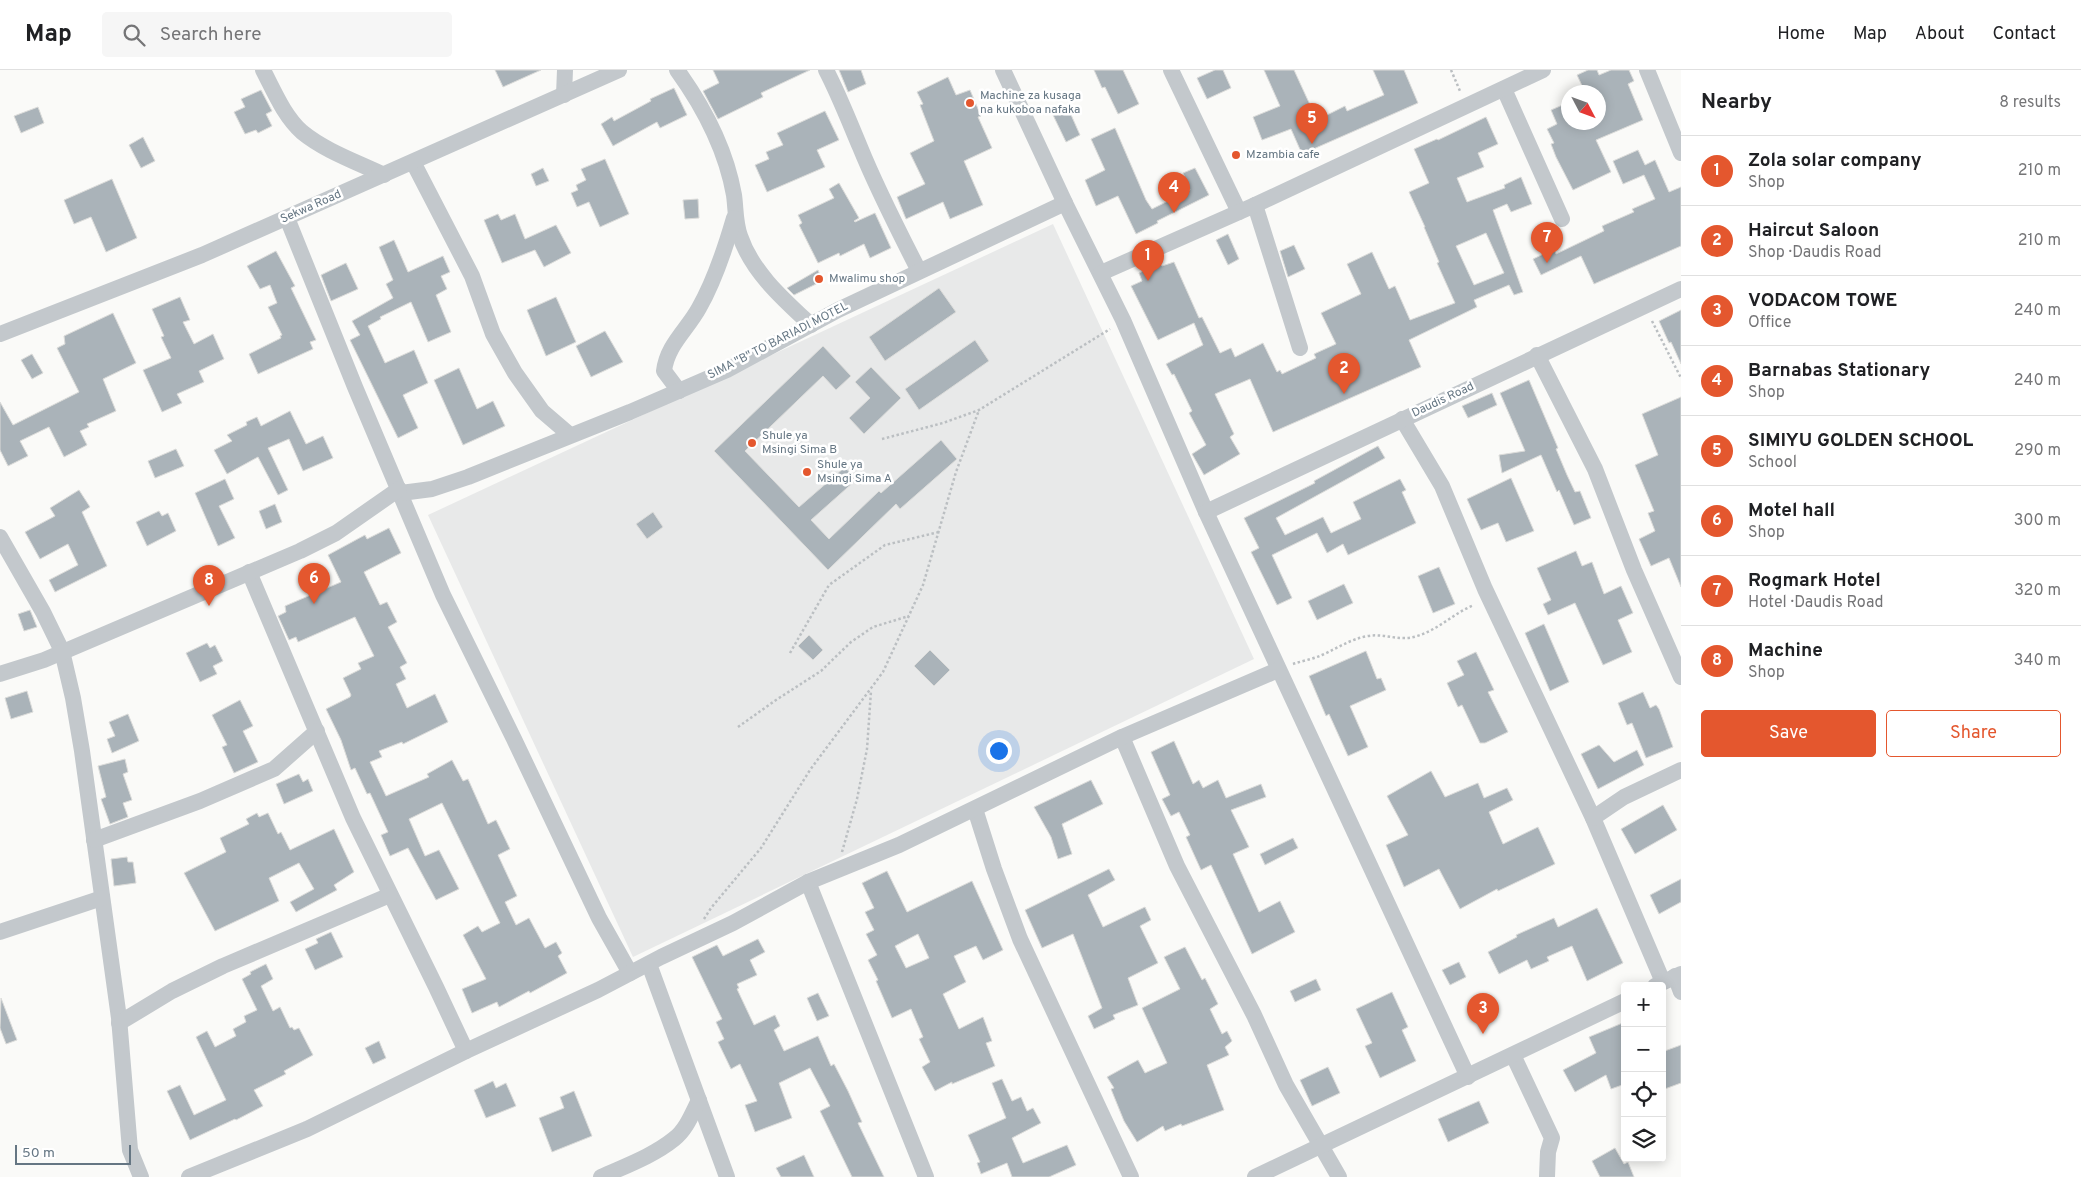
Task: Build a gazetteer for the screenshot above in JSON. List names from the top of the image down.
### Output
{
  "streets": {
    "street": ["Sekwa Road", "SIMA \"B\" TO BARIADI MOTEL", "Daudis Road"]
  },
  "places": [
    "Machine za kusaga na kukoboa nafaka",
    "Mzambia cafe",
    "Mwalimu shop",
    "Shule ya Msingi Sima B",
    "Shule ya Msingi Sima A"
  ],
  "scale_bar": "50 m",
  "north": "bottom right",
  "page": {
    "header": "Map",
    "search": "Search here",
    "nav": [
      "Home",
      "Map",
      "About",
      "Contact"
    ],
    "heading": ["Nearby", "8 results"],
    "pins": [
      "5",
      "4",
      "7",
      "1",
      "2",
      "6",
      "8",
      "3"
    ],
    "list": [
      {
        "mark": "1",
        "name": "Zola solar company",
        "note": "Shop",
        "value": "210 m"
      },
      {
        "mark": "2",
        "name": "Haircut Saloon",
        "note": "Shop · Daudis Road",
        "value": "210 m"
      },
      {
        "mark": "3",
        "name": "VODACOM TOWE",
        "note": "Office",
        "value": "240 m"
      },
      {
        "mark": "4",
        "name": "Barnabas Stationary",
        "note": "Shop",
        "value": "240 m"
      },
      {
        "mark": "5",
        "name": "SIMIYU GOLDEN SCHOOL",
        "note": "School",
        "value": "290 m"
      },
      {
        "mark": "6",
        "name": "Motel hall",
        "note": "Shop",
        "value": "300 m"
      },
      {
        "mark": "7",
        "name": "Rogmark Hotel",
        "note": "Hotel · Daudis Road",
        "value": "320 m"
      },
      {
        "mark": "8",
        "name": "Machine",
        "note": "Shop",
        "value": "340 m"
      }
    ],
    "buttons": ["Save", "Share"],
    "map_buttons": ["+", "−"],
    "scale": "50 m"
  }
}
